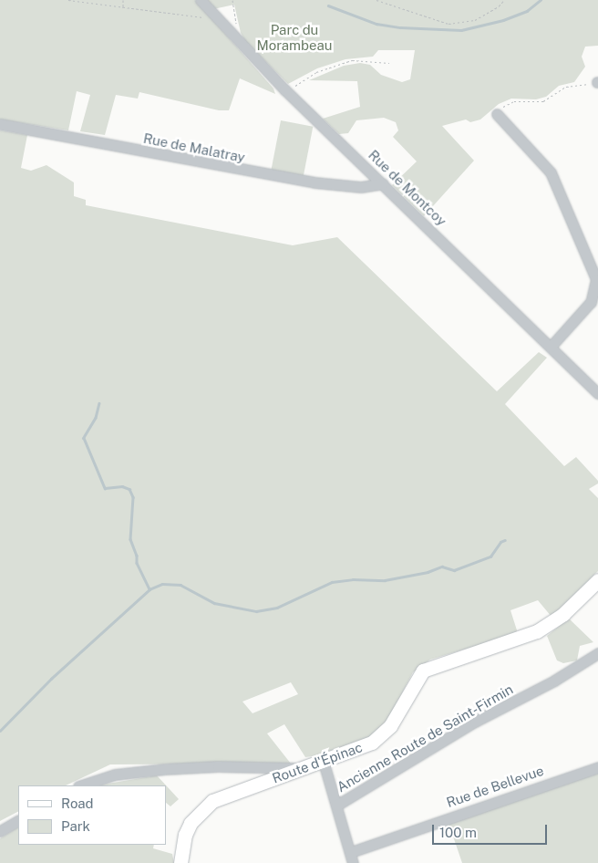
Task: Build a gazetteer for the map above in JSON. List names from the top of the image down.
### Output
{
  "streets": {
    "main road": ["Route d'Épinac"],
    "street": [
      "Rue de Malatray",
      "Rue de Montcoy",
      "Ancienne Route de Saint-Firmin",
      "Rue de Bellevue"
    ]
  },
  "crossings": [
    ["Rue de Malatray", "Rue de Montcoy"]
  ],
  "parks": ["Parc du Morambeau"],
  "legend": ["Road", "Park"],
  "scale_bar": "100 m"
}
